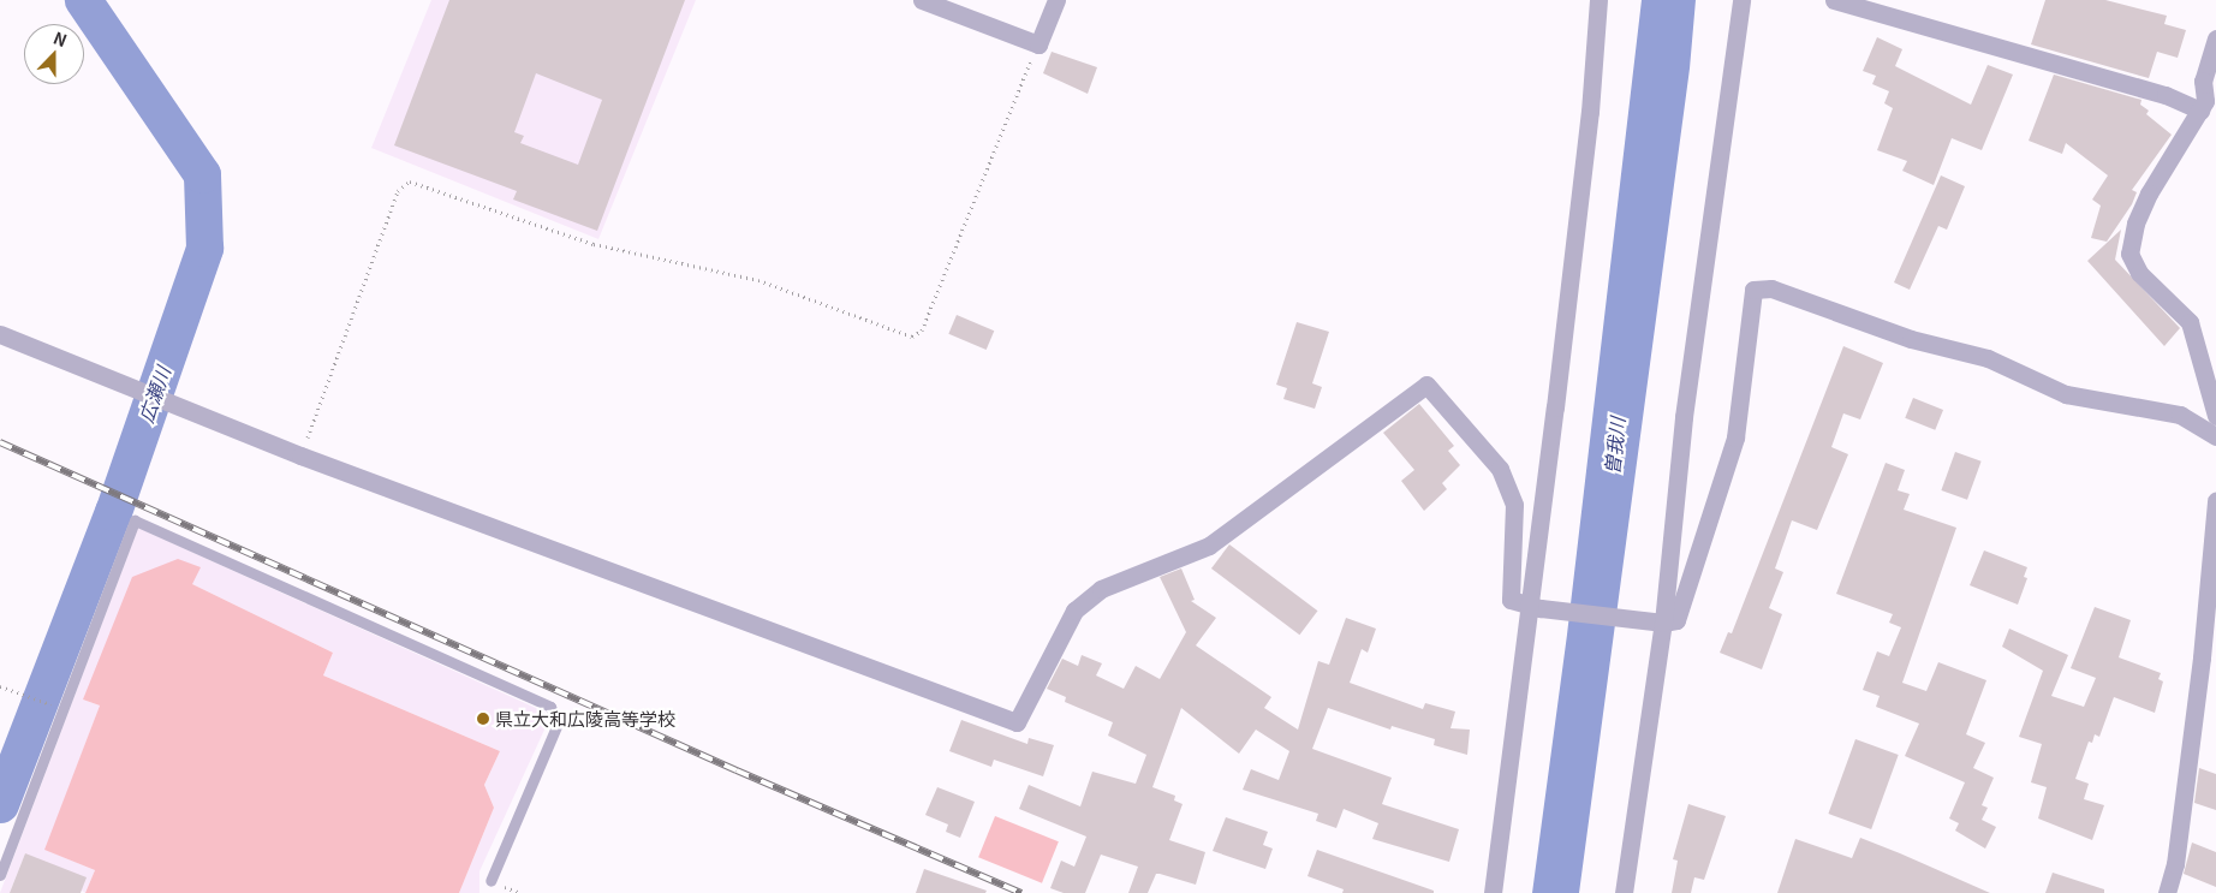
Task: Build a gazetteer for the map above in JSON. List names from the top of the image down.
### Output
{
  "water": ["広瀬川", "曽我川"],
  "places": ["県立大和広陵高等学校"],
  "north": "top"
}
